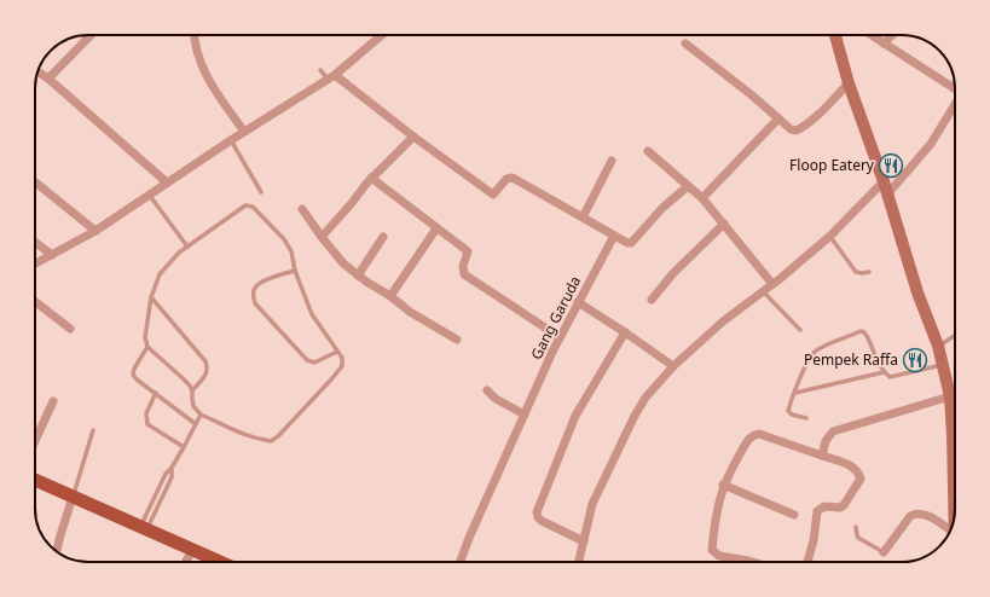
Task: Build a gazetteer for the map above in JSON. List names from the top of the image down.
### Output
{
  "streets": {
    "street": ["Gang Garuda"]
  },
  "places": {
    "restaurant": ["Floop Eatery", "Pempek Raffa"]
  }
}
